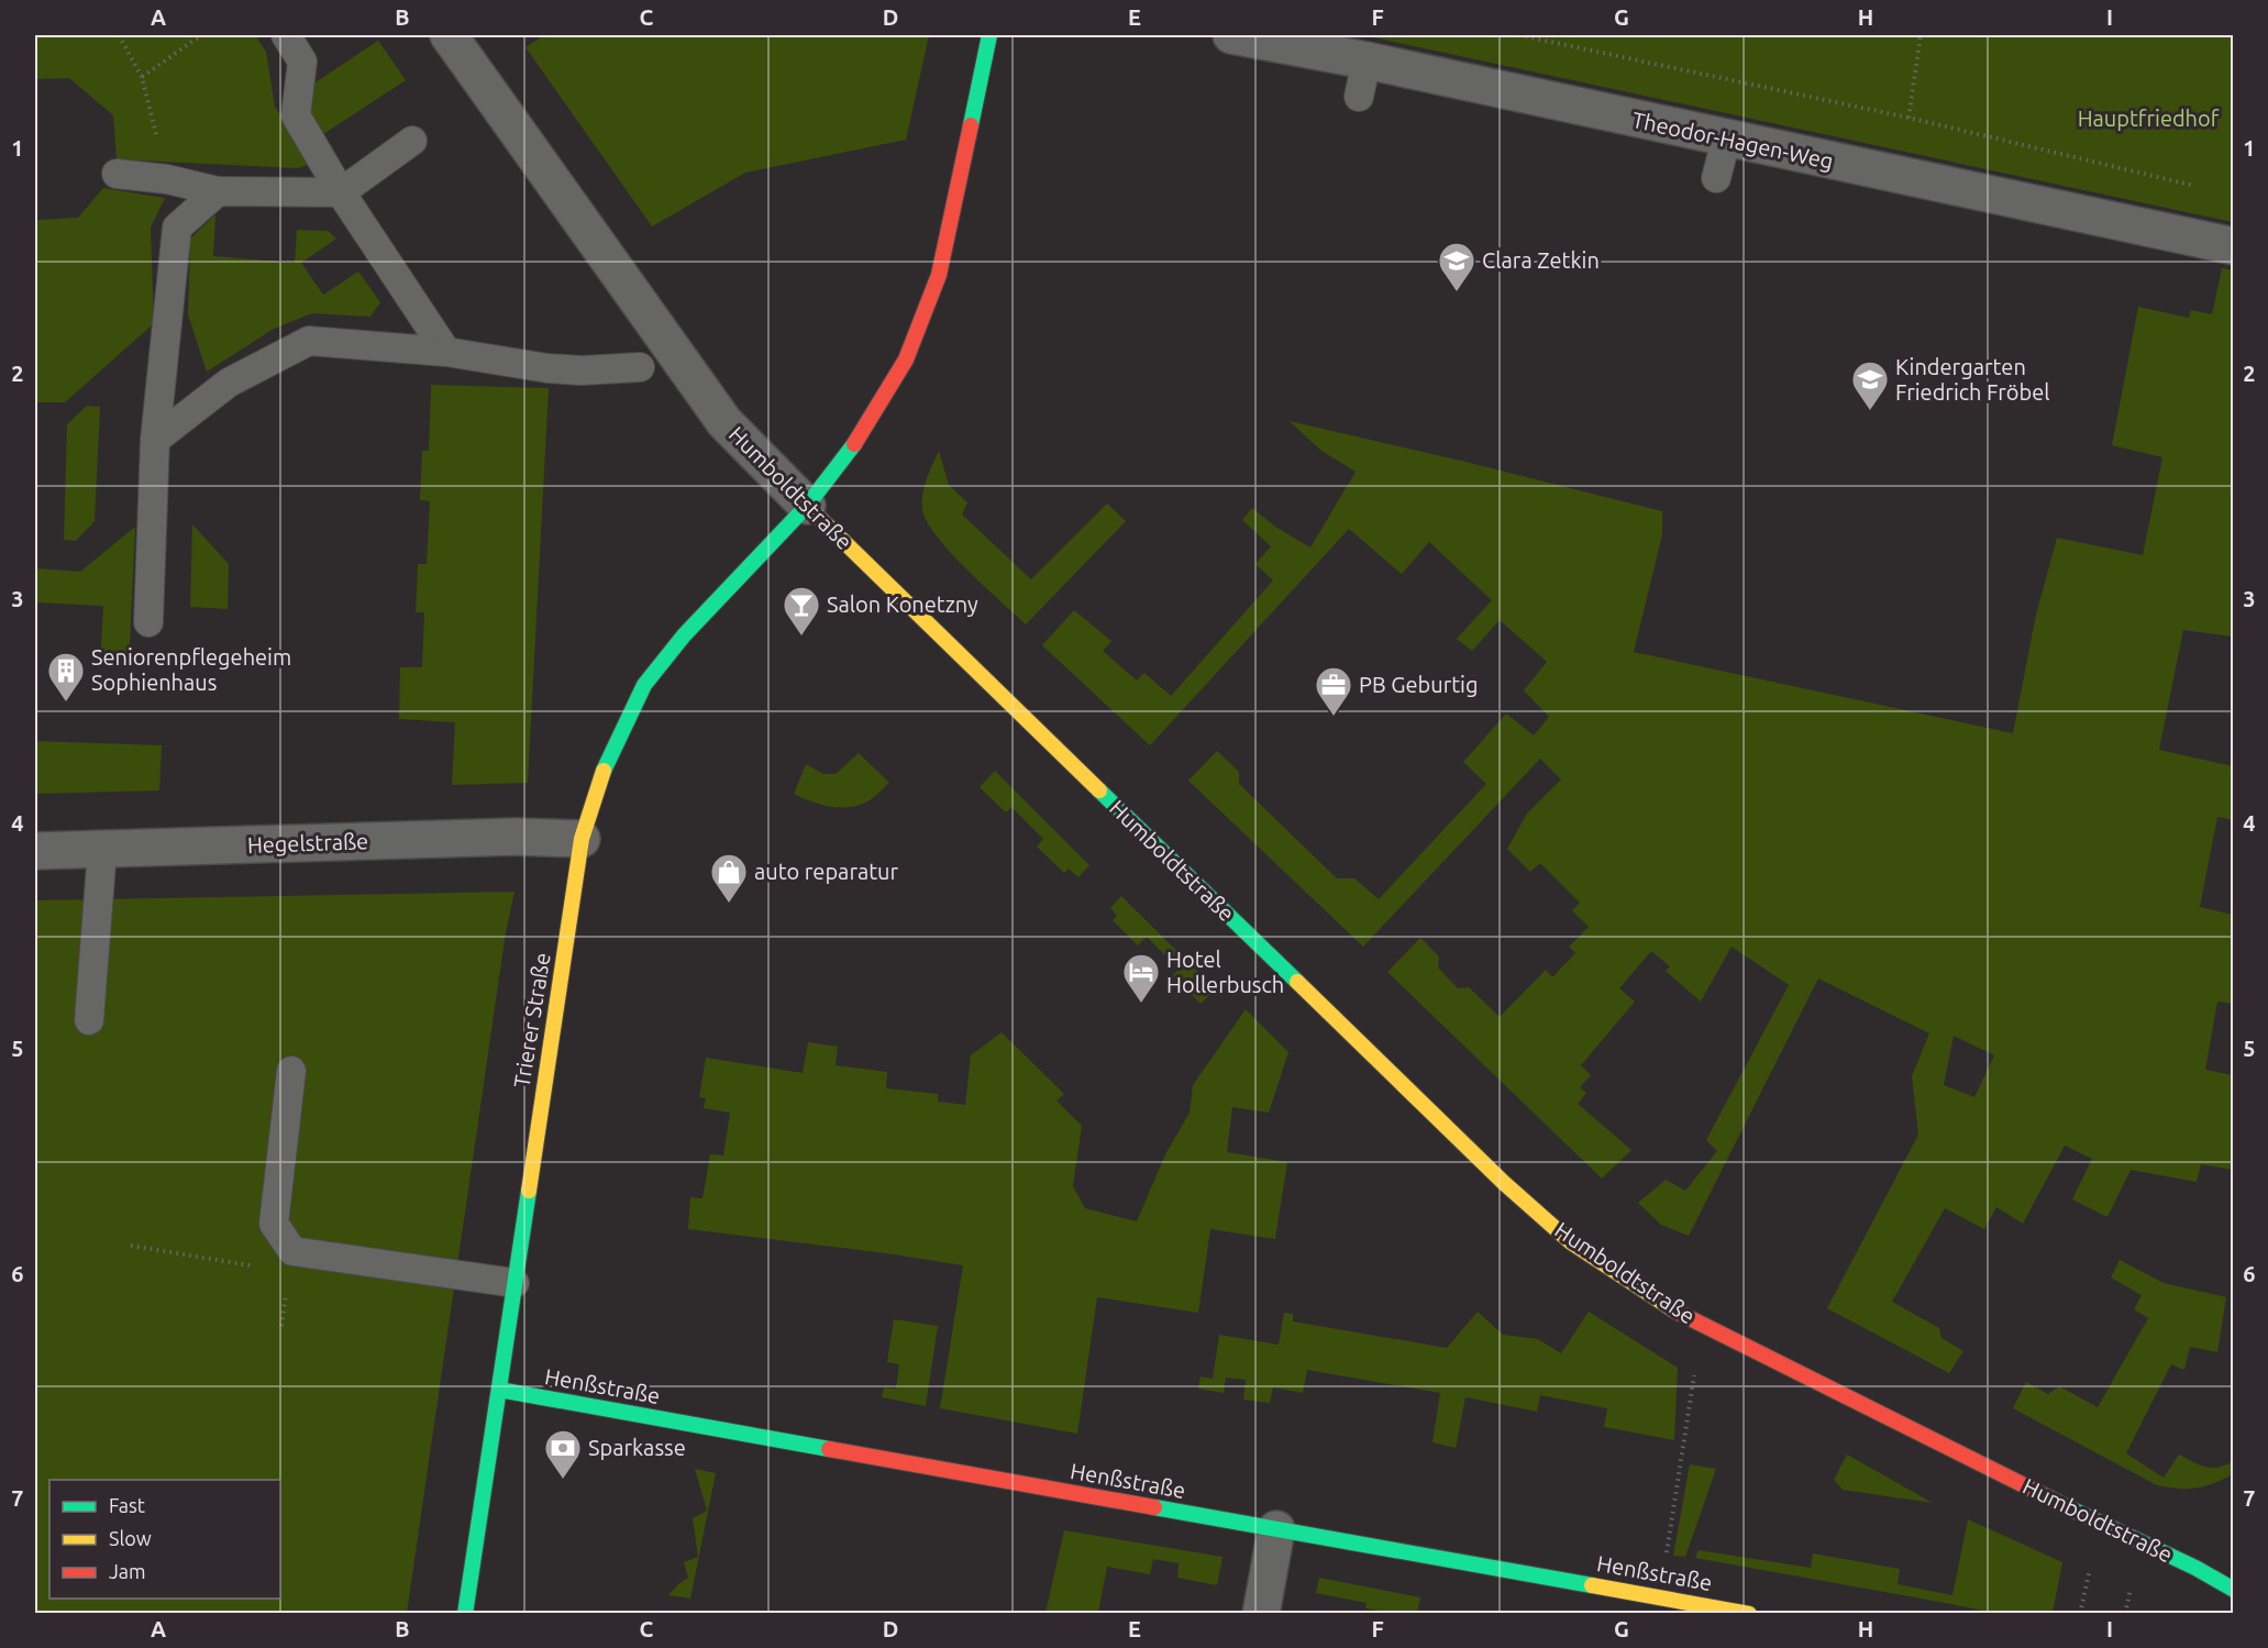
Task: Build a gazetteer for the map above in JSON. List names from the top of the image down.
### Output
{
  "streets": {
    "street": [
      "Theodor-Hagen-Weg",
      "Humboldtstraße",
      "Hegelstraße",
      "Trierer Straße",
      "Henßstraße"
    ]
  },
  "crossings": [
    ["Humboldtstraße", "Trierer Straße"],
    ["Hegelstraße", "Trierer Straße"],
    ["Trierer Straße", "Henßstraße"]
  ],
  "parks": ["Hauptfriedhof"],
  "places": {
    "school or university": ["Clara Zetkin", "Kindergarten Friedrich Fröbel"],
    "bar": ["Salon Konetzny"],
    "building": ["Seniorenpflegeheim Sophienhaus"],
    "office": ["PB Geburtig"],
    "shop": ["auto reparatur"],
    "hotel": ["Hotel Hollerbusch"],
    "bank": ["Sparkasse"]
  },
  "legend": ["Fast", "Slow", "Jam"],
  "grid": {
    "columns": [
      "A",
      "B",
      "C",
      "D",
      "E",
      "F",
      "G",
      "H",
      "I"
    ],
    "rows": [
      "1",
      "2",
      "3",
      "4",
      "5",
      "6",
      "7"
    ]
  }
}
